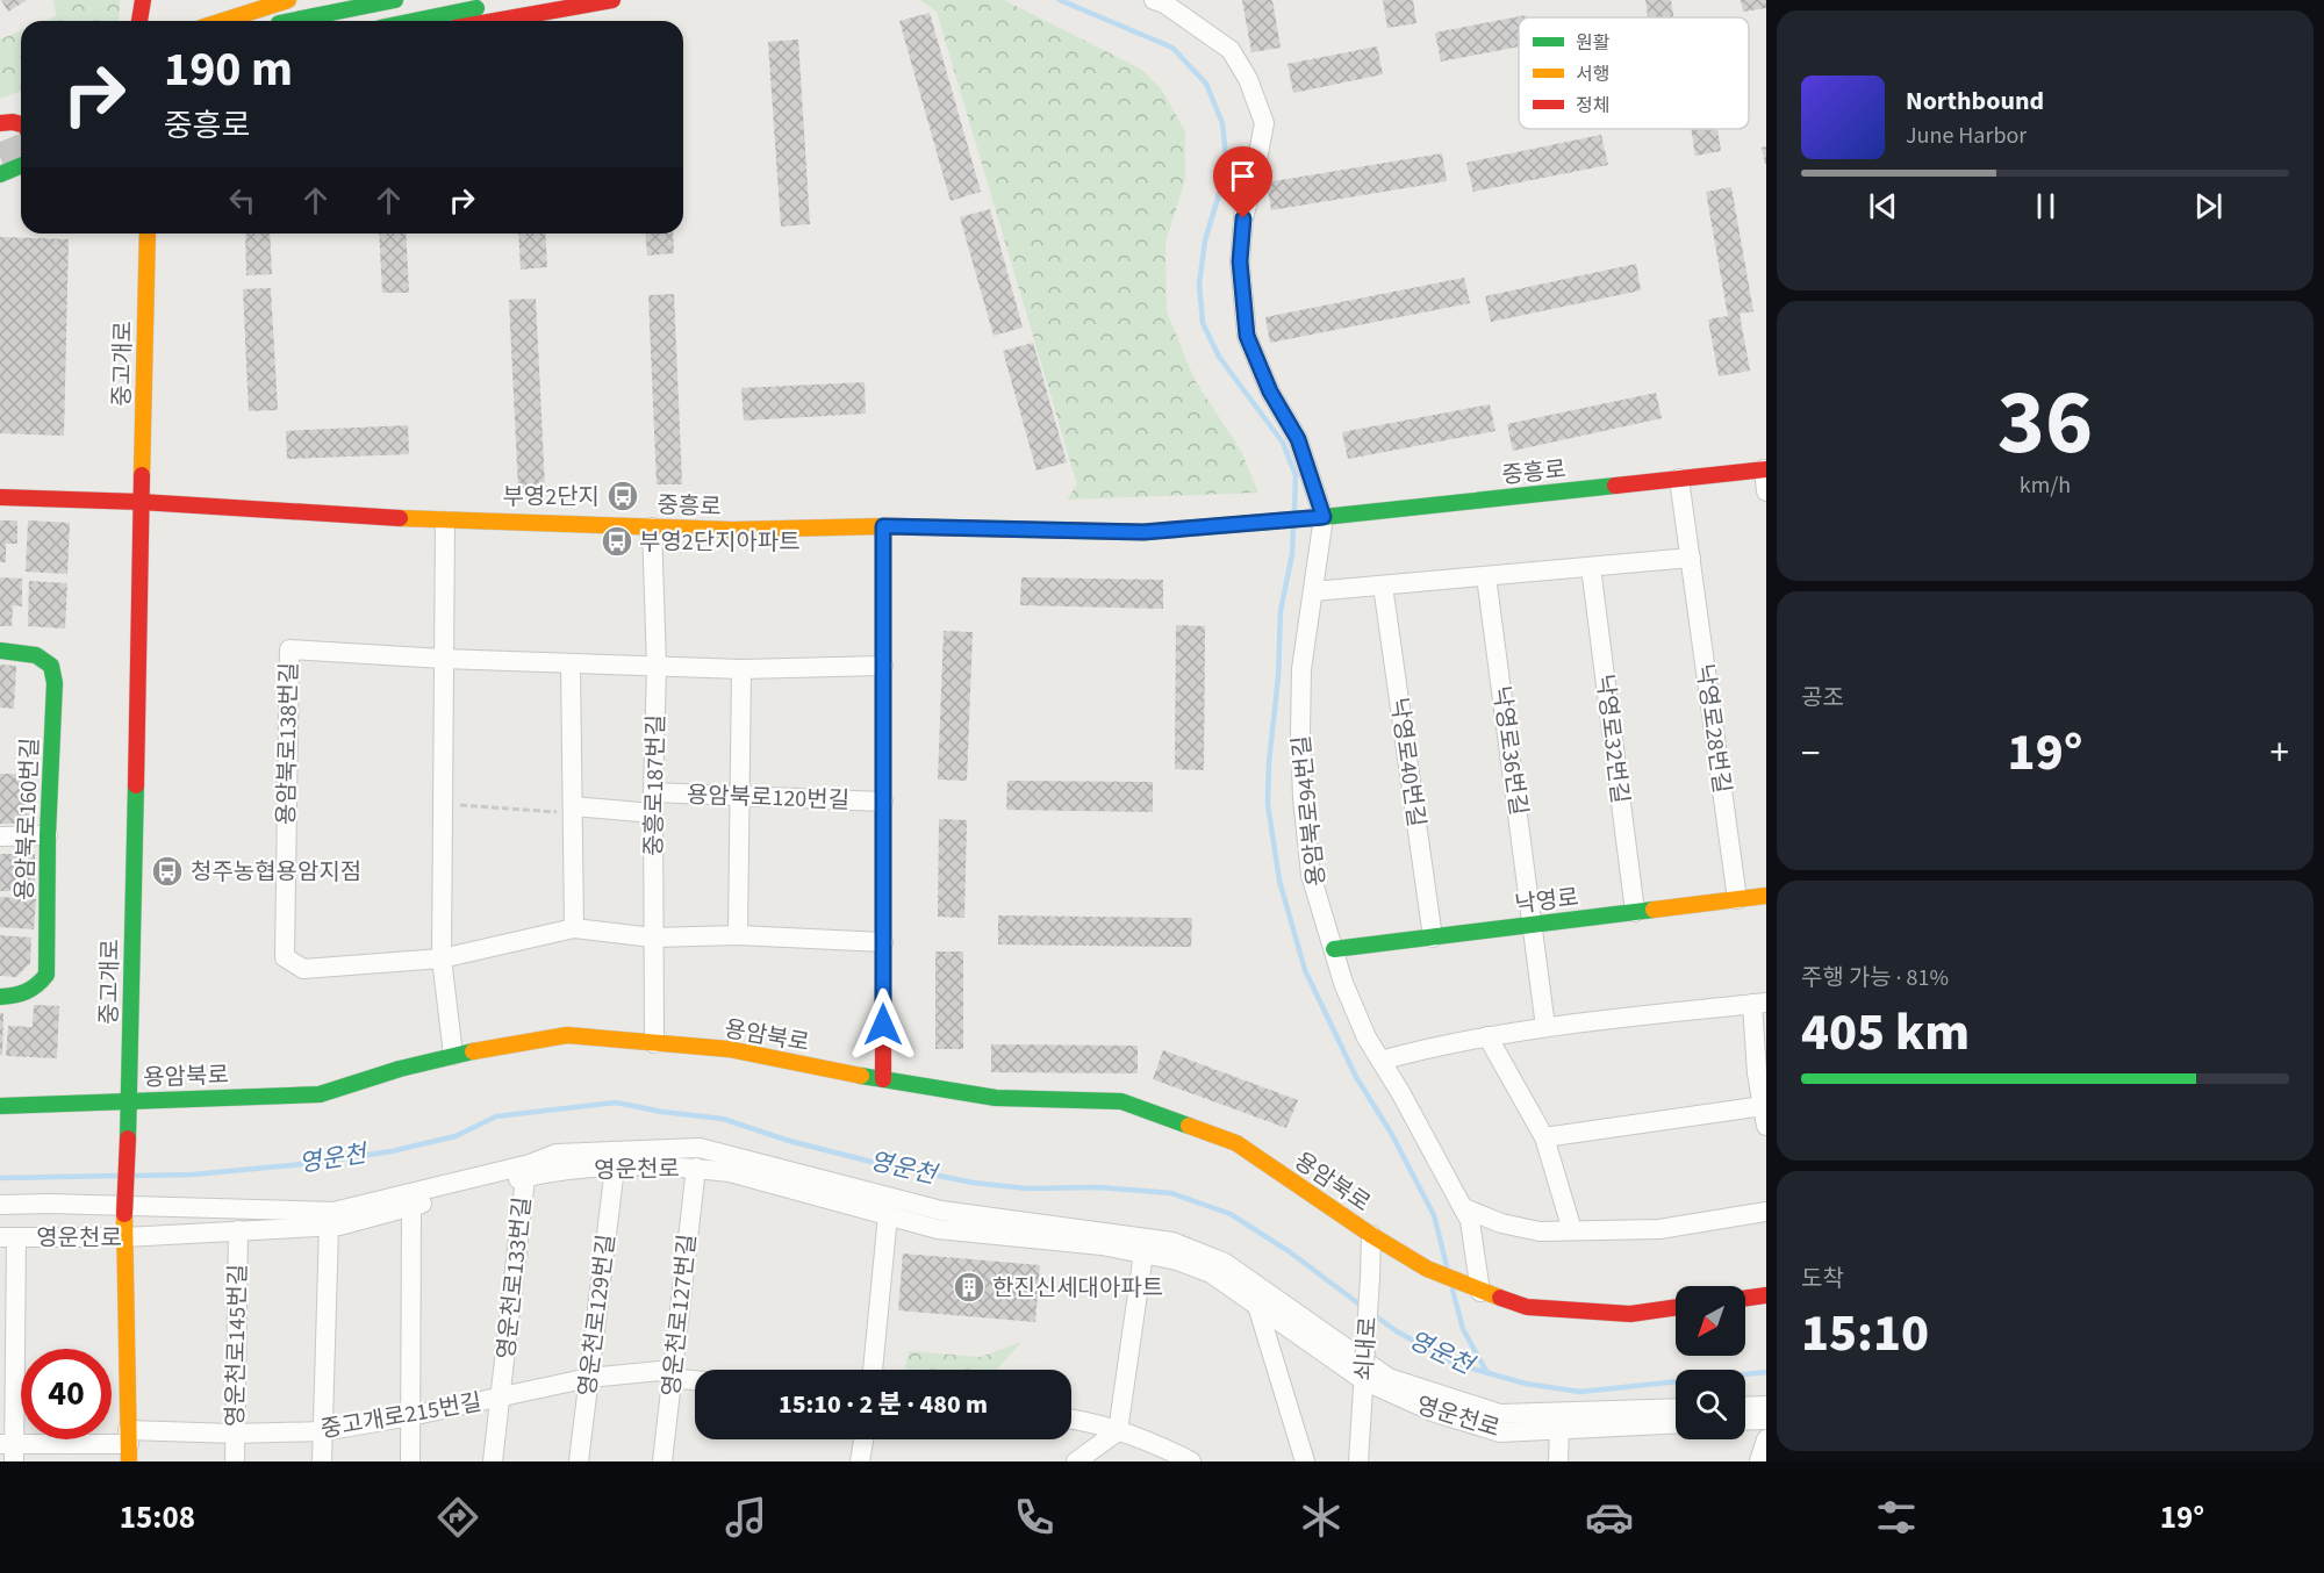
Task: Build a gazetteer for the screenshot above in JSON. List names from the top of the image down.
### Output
{
  "streets": {
    "street": [
      "중고개로",
      "중흥로",
      "낙영로28번길",
      "낙영로32번길",
      "용암북로138번길",
      "낙영로36번길",
      "낙영로40번길",
      "중흥로187번길",
      "용암북로120번길",
      "용암북로94번길",
      "용암북로160번길",
      "낙영로",
      "용암북로",
      "영운천로",
      "영운천로133번길",
      "영운천로129번길",
      "영운천로127번길",
      "영운천로145번길",
      "쇠내로",
      "중고개로215번길"
    ]
  },
  "crossings": [
    ["중고개로", "중흥로"],
    ["중고개로", "용암북로"],
    ["중고개로", "영운천로"],
    ["중고개로", "중고개로215번길"],
    ["중흥로", "낙영로28번길"],
    ["중흥로", "중흥로187번길"],
    ["중흥로", "용암북로94번길"],
    ["낙영로28번길", "낙영로"],
    ["낙영로32번길", "낙영로"],
    ["용암북로138번길", "중흥로187번길"],
    ["낙영로36번길", "낙영로"],
    ["낙영로40번길", "낙영로"],
    ["중흥로187번길", "용암북로120번길"],
    ["중흥로187번길", "용암북로"],
    ["용암북로94번길", "낙영로"],
    ["용암북로94번길", "용암북로"],
    ["용암북로", "쇠내로"],
    ["영운천로", "영운천로133번길"],
    ["영운천로", "영운천로129번길"],
    ["영운천로", "영운천로127번길"],
    ["영운천로", "영운천로145번길"],
    ["영운천로", "쇠내로"],
    ["영운천로133번길", "중고개로215번길"],
    ["영운천로129번길", "중고개로215번길"],
    ["영운천로127번길", "중고개로215번길"],
    ["영운천로145번길", "중고개로215번길"]
  ],
  "water": ["영운천"],
  "places": {
    "bus stop": ["부영2단지", "부영2단지아파트", "청주농협용암지점"],
    "building": ["한진신세대아파트"]
  },
  "legend": ["원활", "서행", "정체"],
  "north": "bottom left",
  "page": {
    "turn": ["190 m", "중흥로"],
    "song": ["Northbound", "June Harbor"],
    "tile": [
      ["36", "km/h"],
      "공조",
      ["주행 가능 · 81%", "405 km"],
      ["도착", "15:10"]
    ],
    "heat": ["−", "19°", "+"],
    "limit": "40",
    "trip": "15:10 · 2 분 · 480 m",
    "tabs": ["15:08", "19°"]
  }
}
